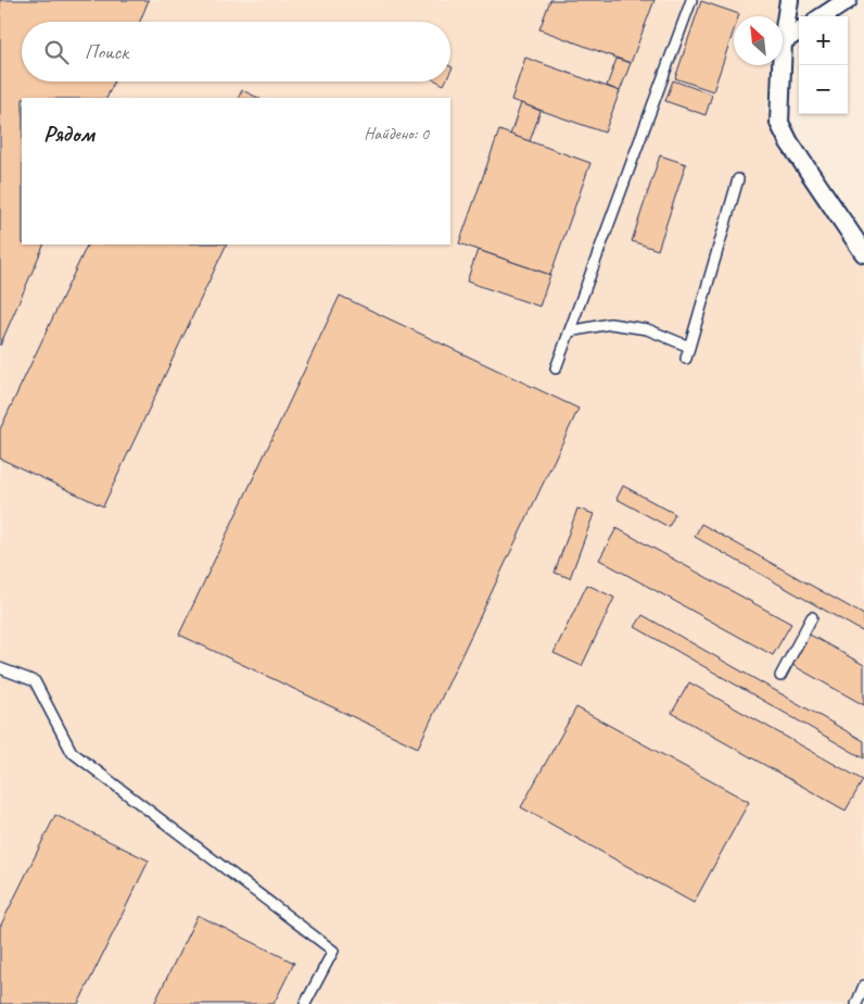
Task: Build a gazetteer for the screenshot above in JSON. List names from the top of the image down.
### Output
{
  "north": "top left",
  "page": {
    "map_buttons": ["+", "−"],
    "search": "Поиск",
    "heading": ["Рядом", "Найдено: 0"]
  }
}
